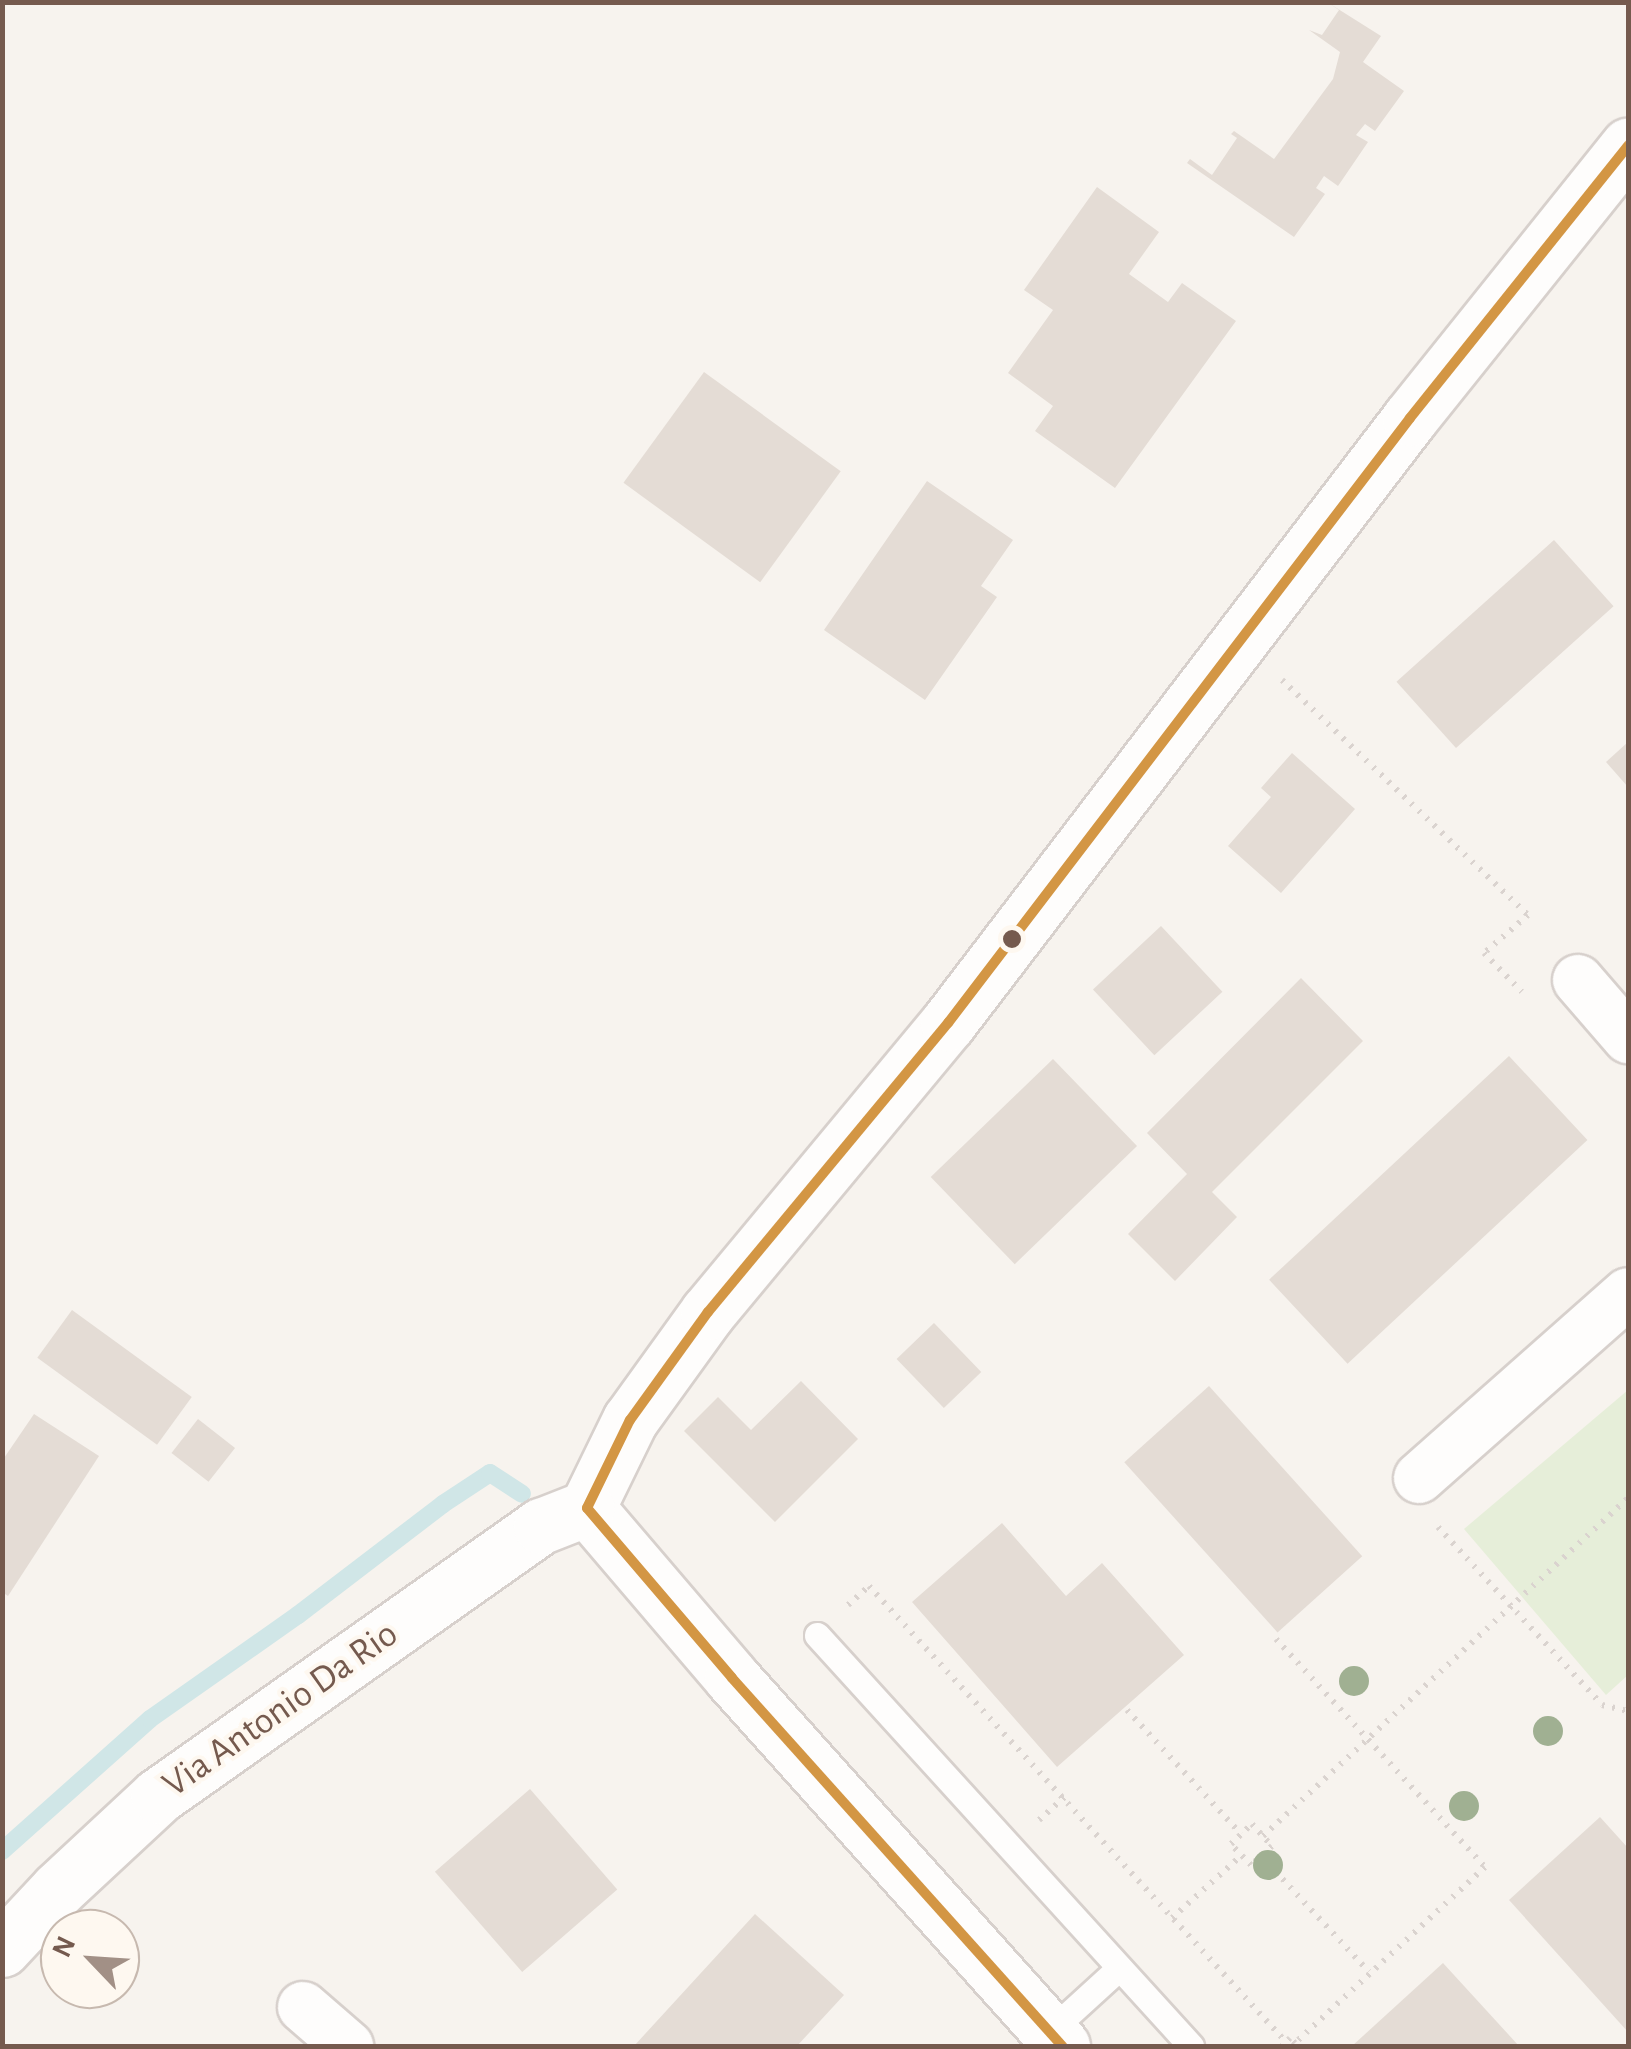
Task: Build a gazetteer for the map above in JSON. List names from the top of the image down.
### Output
{
  "streets": {
    "street": ["Via Antonio Da Rio"]
  },
  "north": "top left"
}
